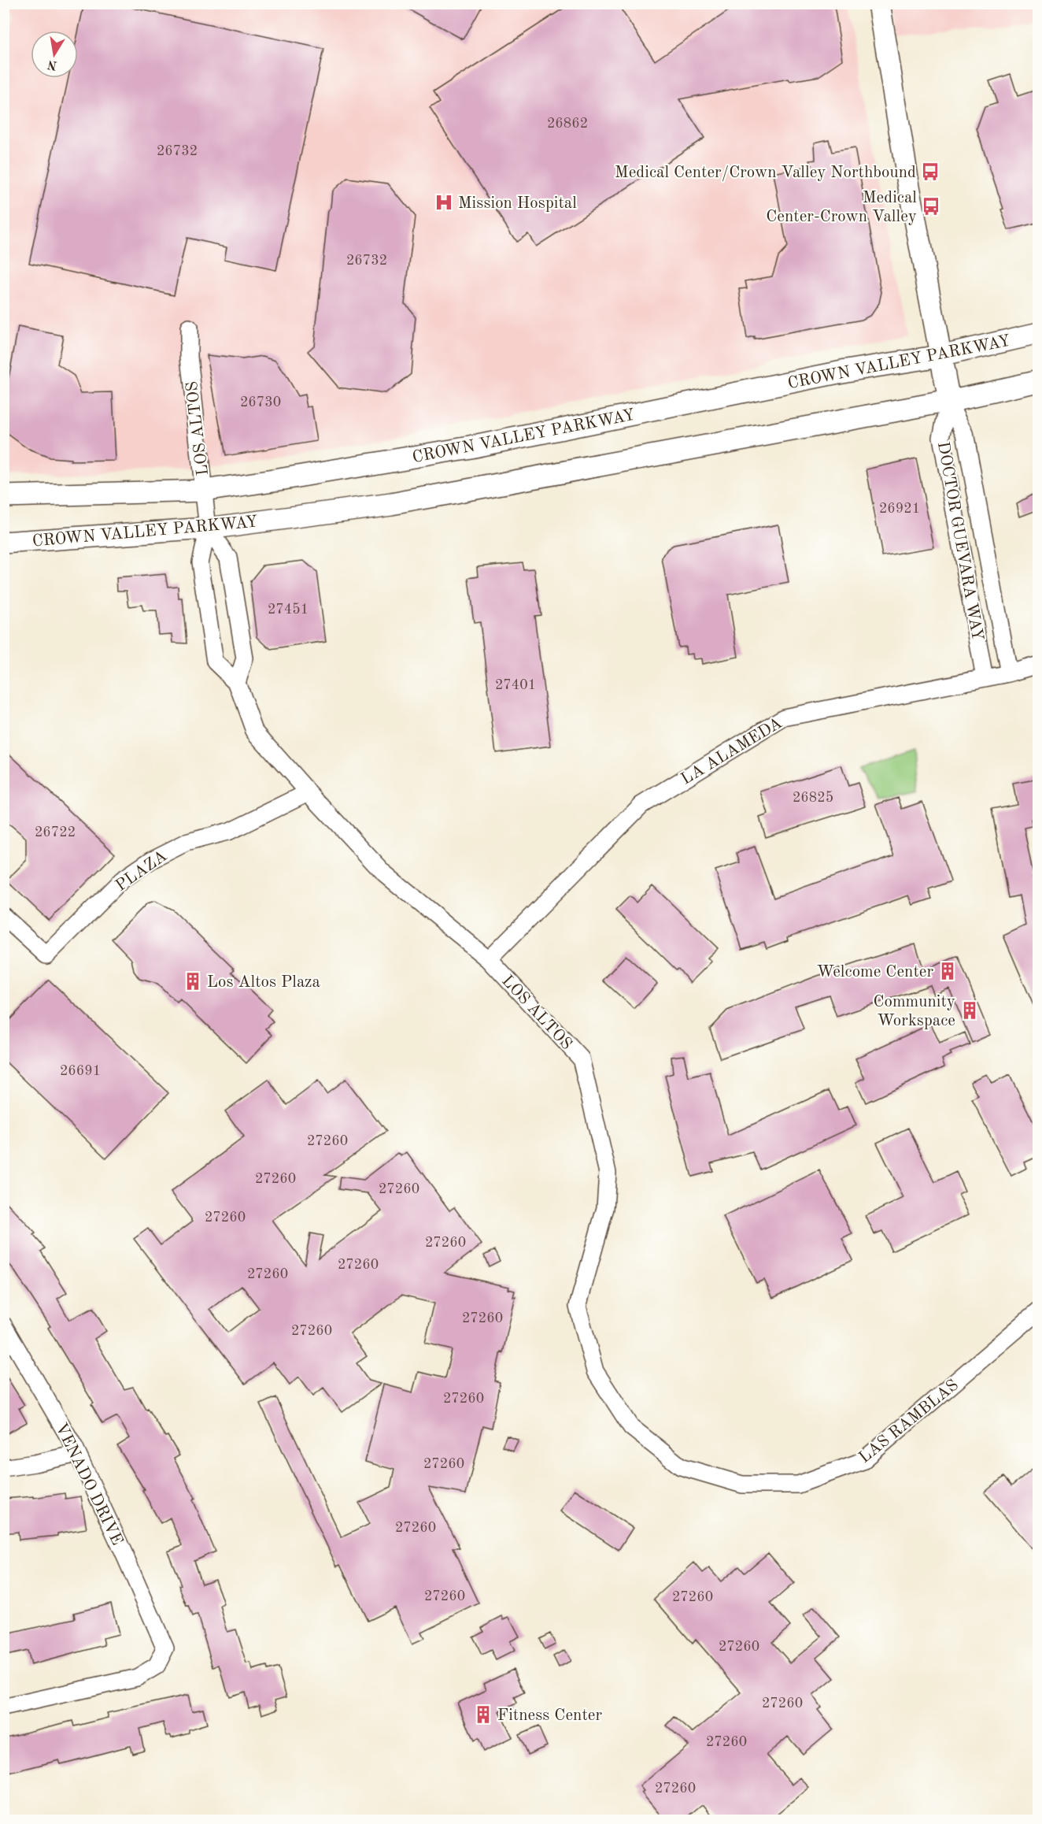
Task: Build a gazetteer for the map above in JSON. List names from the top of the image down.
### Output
{
  "streets": {
    "main road": ["CROWN VALLEY PARKWAY"],
    "street": [
      "LOS ALTOS",
      "DOCTOR GUEVARA WAY",
      "LA ALAMEDA",
      "PLAZA",
      "LAS RAMBLAS",
      "VENADO DRIVE"
    ]
  },
  "crossings": [
    ["CROWN VALLEY PARKWAY", "LOS ALTOS"],
    ["CROWN VALLEY PARKWAY", "DOCTOR GUEVARA WAY"],
    ["LOS ALTOS", "LA ALAMEDA"],
    ["LOS ALTOS", "PLAZA"],
    ["LOS ALTOS", "LAS RAMBLAS"],
    ["DOCTOR GUEVARA WAY", "LA ALAMEDA"]
  ],
  "places": {
    "bus stop": ["Medical Center/Crown Valley Northbound", "Medical Center-Crown Valley"],
    "hospital": ["Mission Hospital"],
    "building": [
      "Welcome Center",
      "Los Altos Plaza",
      "Community Workspace",
      "Fitness Center"
    ]
  },
  "house_numbers": [
    "26862",
    "26732",
    "26732",
    "26730",
    "26921",
    "27451",
    "27401",
    "26825",
    "26722",
    "26691",
    "27260",
    "27260",
    "27260",
    "27260",
    "27260",
    "27260",
    "27260",
    "27260",
    "27260",
    "27260",
    "27260",
    "27260",
    "27260",
    "27260",
    "27260",
    "27260",
    "27260",
    "27260"
  ],
  "north": "bottom"
}
